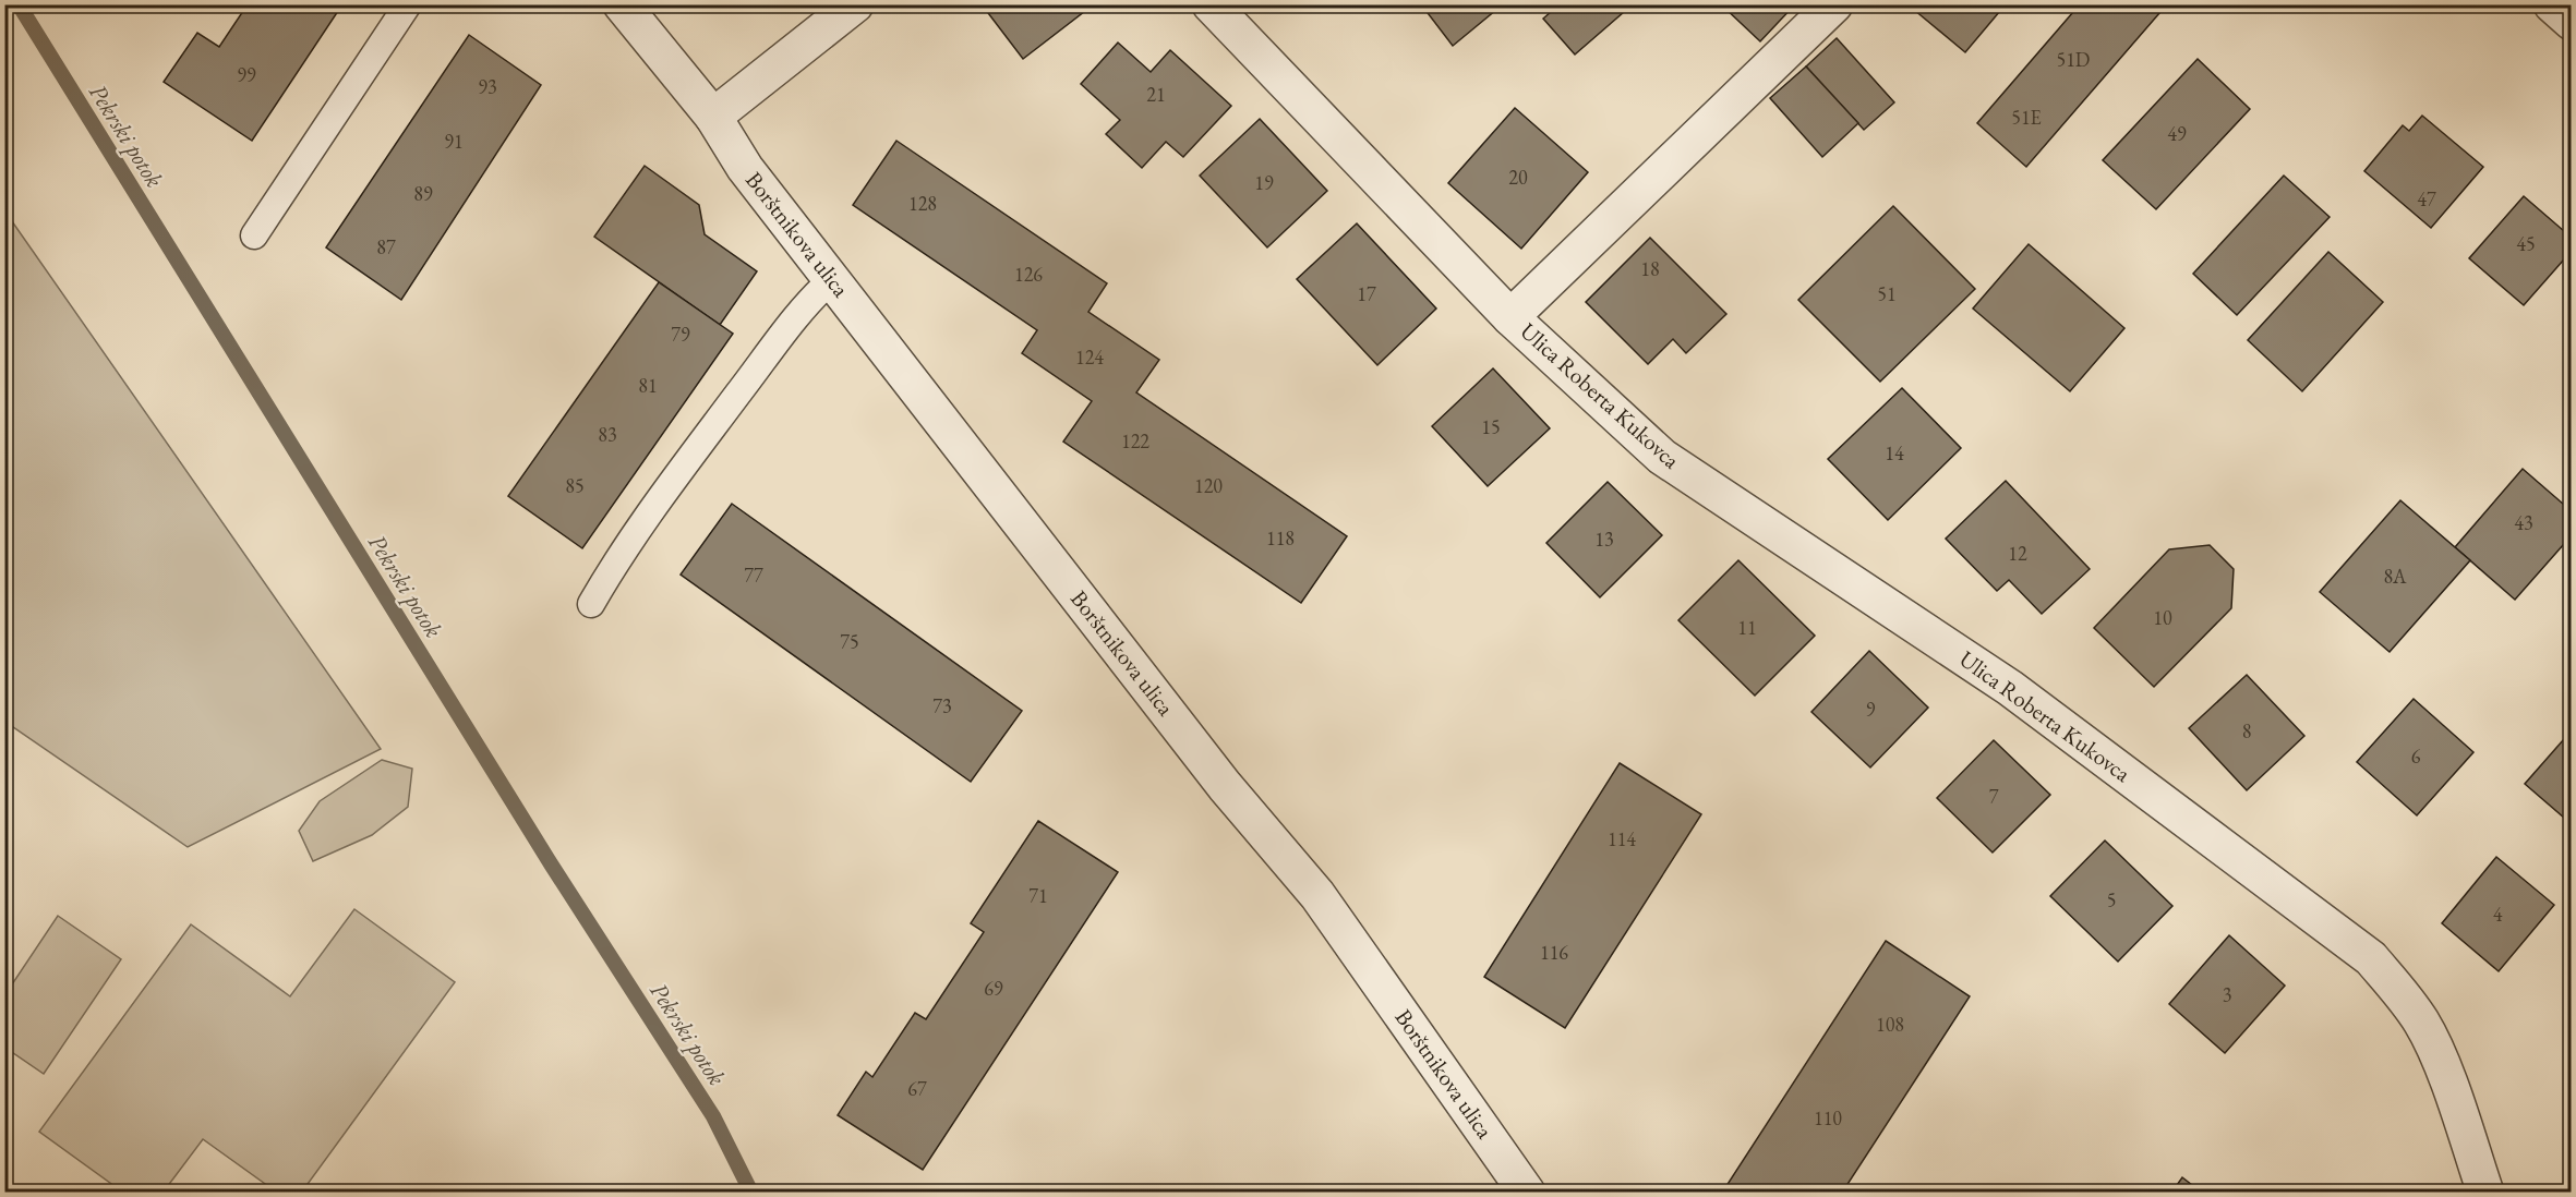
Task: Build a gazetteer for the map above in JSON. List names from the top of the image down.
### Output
{
  "streets": {
    "street": ["Borštnikova ulica", "Ulica Roberta Kukovca"]
  },
  "water": ["Pekrski potok"],
  "house_numbers": [
    "51D",
    "99",
    "93",
    "21",
    "51E",
    "49",
    "91",
    "20",
    "19",
    "89",
    "47",
    "128",
    "45",
    "87",
    "18",
    "126",
    "17",
    "51",
    "79",
    "124",
    "81",
    "15",
    "83",
    "122",
    "14",
    "85",
    "120",
    "43",
    "118",
    "13",
    "12",
    "77",
    "8A",
    "10",
    "11",
    "75",
    "73",
    "9",
    "8",
    "6",
    "7",
    "114",
    "71",
    "5",
    "4",
    "116",
    "69",
    "3",
    "108",
    "67",
    "110"
  ]
}
